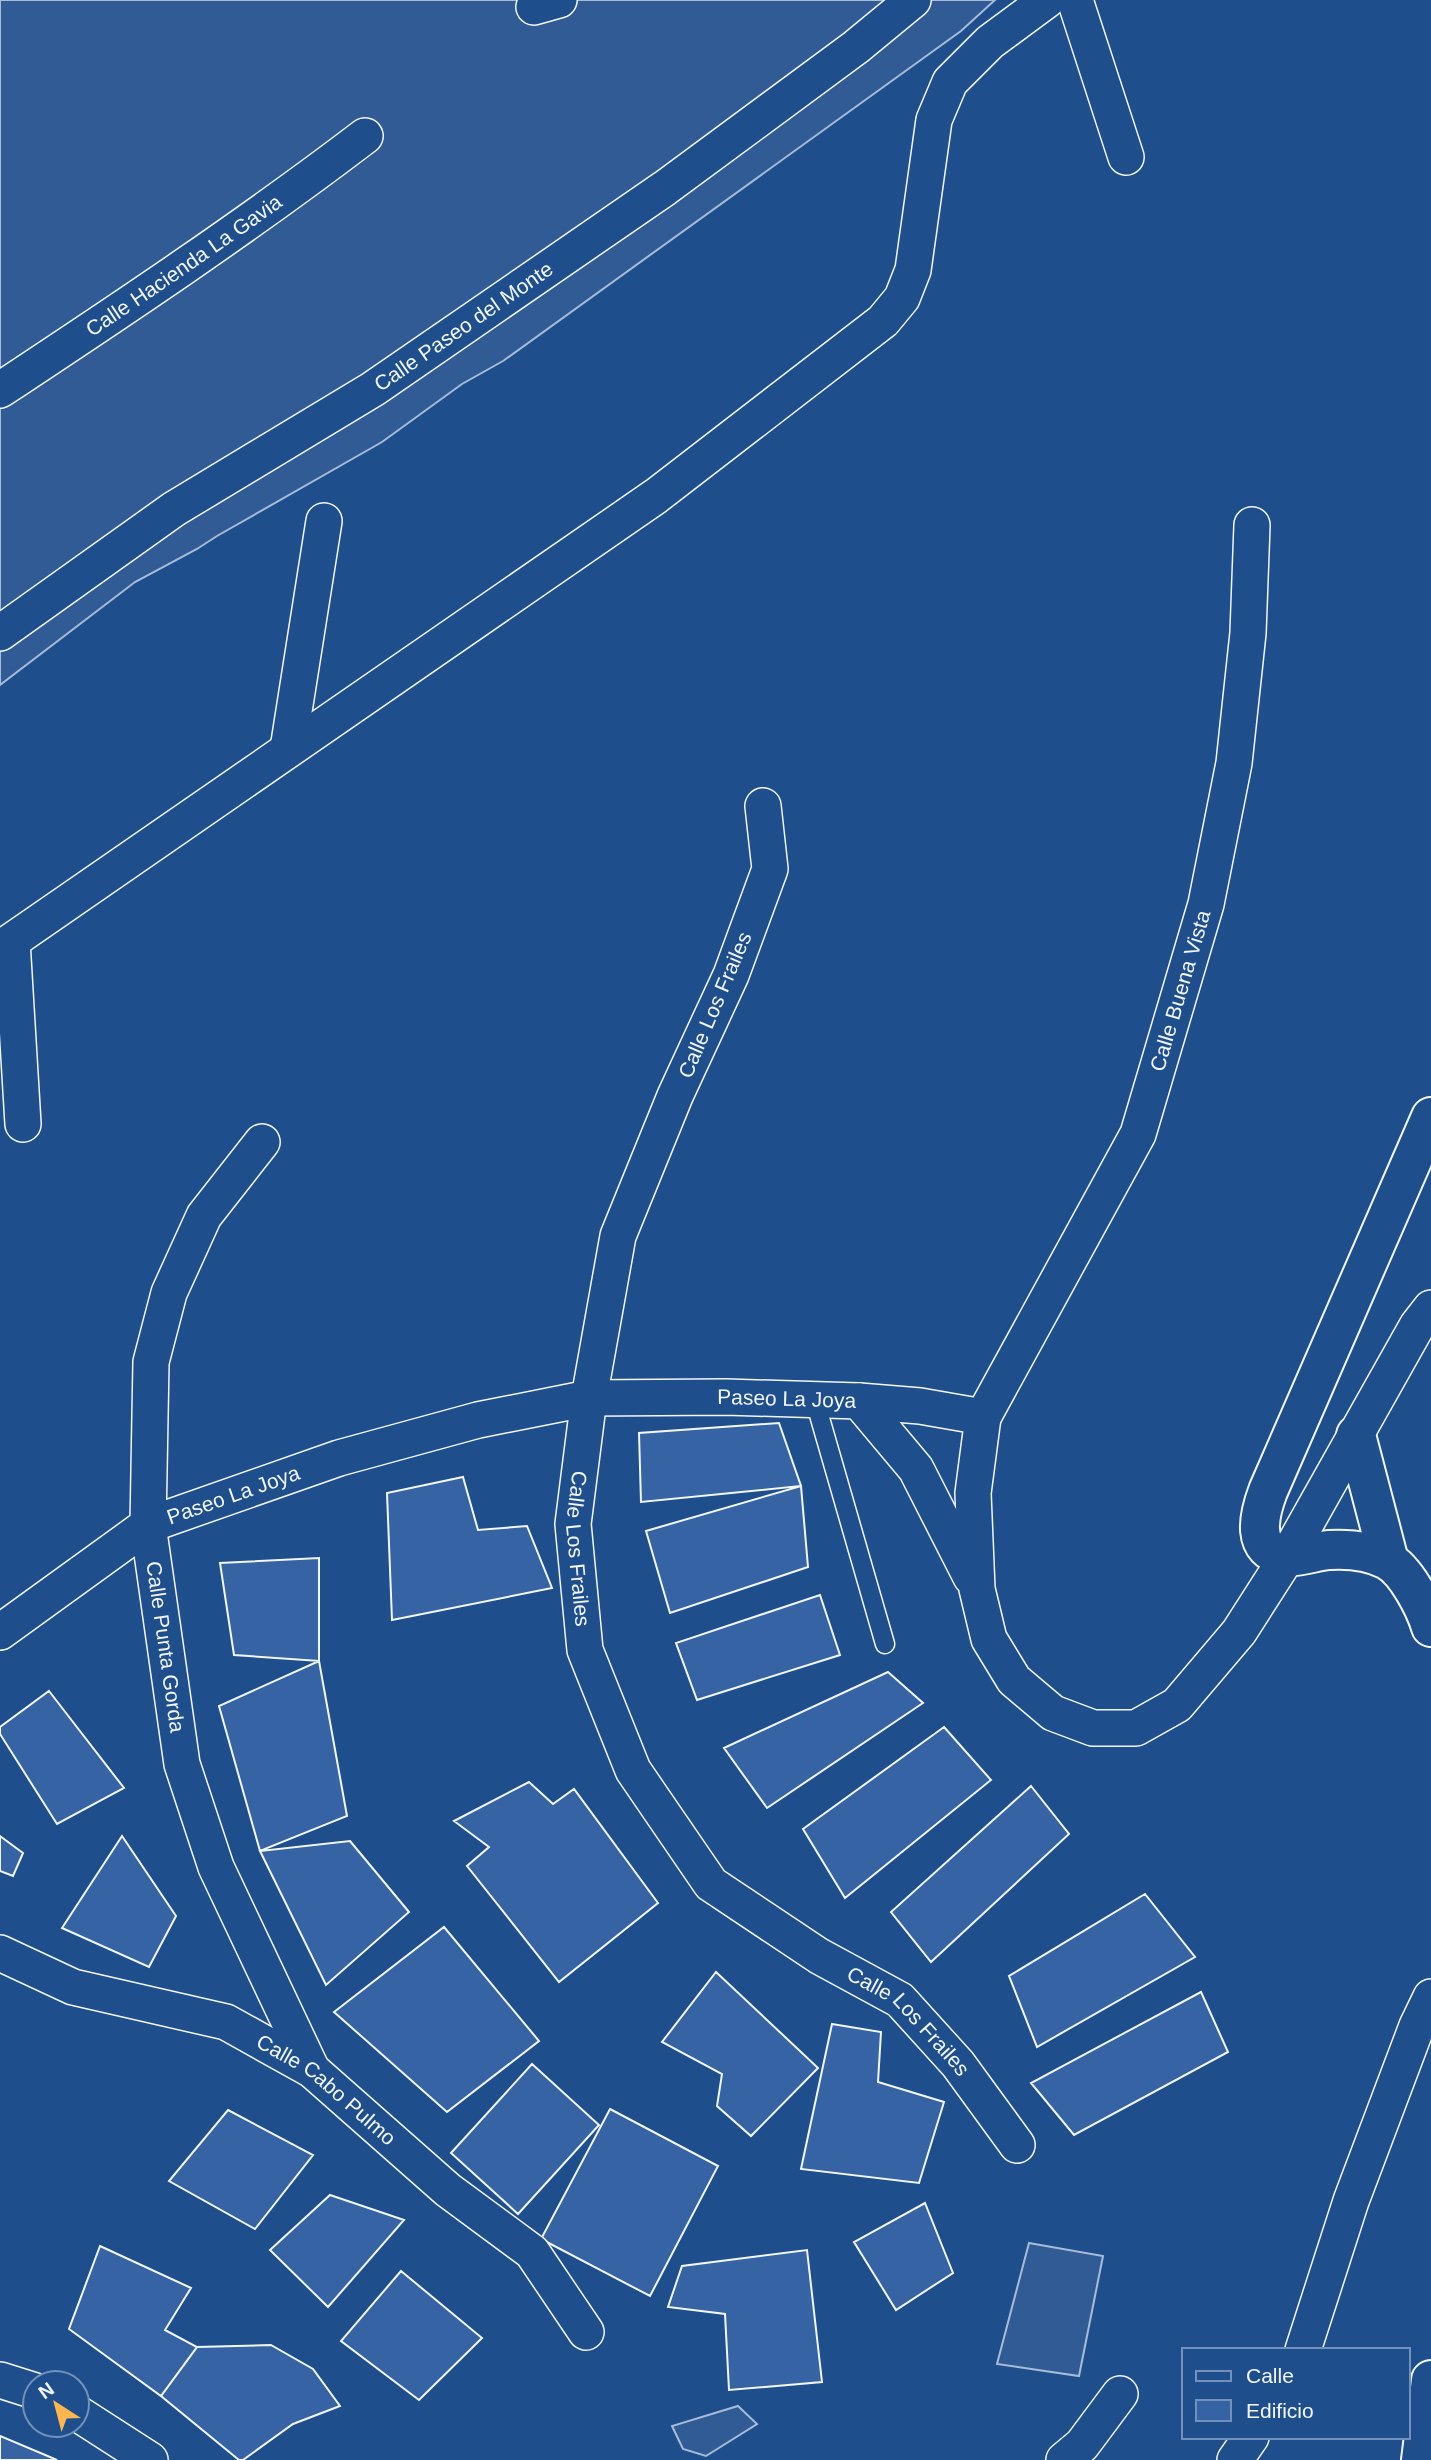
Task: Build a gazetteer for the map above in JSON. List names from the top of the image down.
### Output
{
  "streets": {
    "street": [
      "Calle Hacienda La Gavia",
      "Calle Paseo del Monte",
      "Calle Buena Vista",
      "Calle Los Frailes",
      "Paseo La Joya",
      "Calle Punta Gorda",
      "Calle Cabo Pulmo"
    ]
  },
  "crossings": [
    ["Calle Buena Vista", "Paseo La Joya"],
    ["Calle Los Frailes", "Paseo La Joya"],
    ["Paseo La Joya", "Calle Punta Gorda"],
    ["Calle Punta Gorda", "Calle Cabo Pulmo"]
  ],
  "legend": ["Calle", "Edificio"],
  "north": "top left"
}
